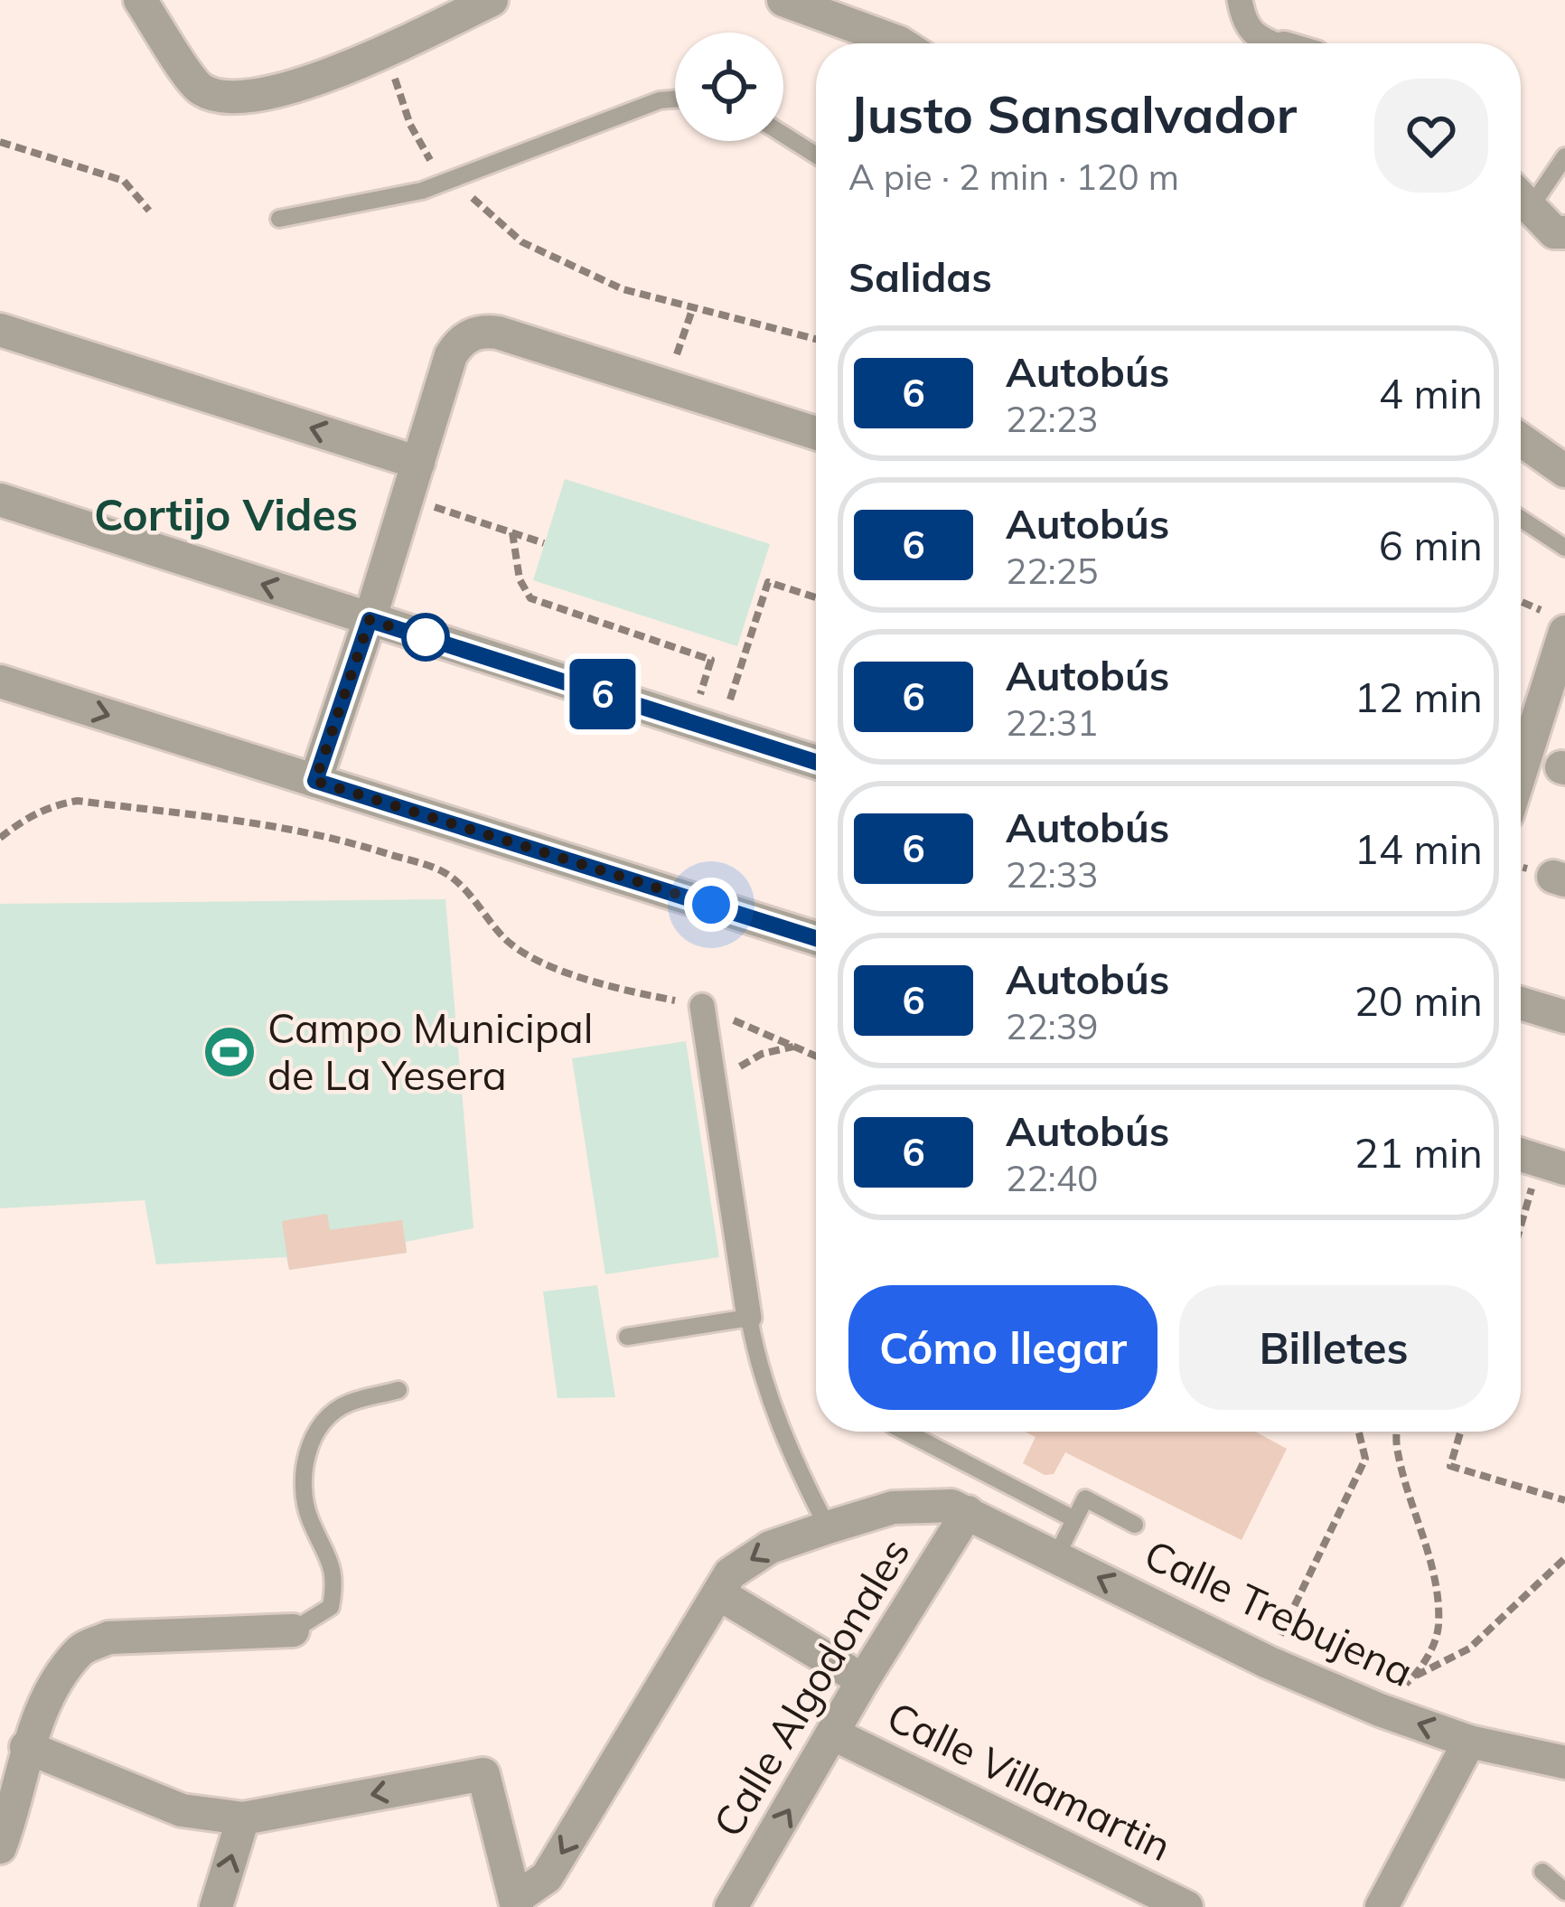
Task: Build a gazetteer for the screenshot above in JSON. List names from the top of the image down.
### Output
{
  "streets": {
    "street": ["Calle Trebujena", "Calle Algodonales", "Calle Villamartin"]
  },
  "crossings": [
    ["Calle Trebujena", "Calle Algodonales"],
    ["Calle Algodonales", "Calle Villamartin"]
  ],
  "one_way": ["Calle Trebujena"],
  "districts": ["Cortijo Vides"],
  "places": {
    "sports": ["Campo Municipal de La Yesera"]
  },
  "lines": ["bus line 6"],
  "page": {
    "on_map": "6",
    "heading": [
      ["Justo Sansalvador", "A pie · 2 min · 120 m"],
      "Salidas"
    ],
    "list": [
      {
        "mark": "6",
        "name": "Autobús",
        "note": "22:23",
        "value": "4 min"
      },
      {
        "mark": "6",
        "name": "Autobús",
        "note": "22:25",
        "value": "6 min"
      },
      {
        "mark": "6",
        "name": "Autobús",
        "note": "22:31",
        "value": "12 min"
      },
      {
        "mark": "6",
        "name": "Autobús",
        "note": "22:33",
        "value": "14 min"
      },
      {
        "mark": "6",
        "name": "Autobús",
        "note": "22:39",
        "value": "20 min"
      },
      {
        "mark": "6",
        "name": "Autobús",
        "note": "22:40",
        "value": "21 min"
      }
    ],
    "buttons": ["Cómo llegar", "Billetes"]
  }
}
